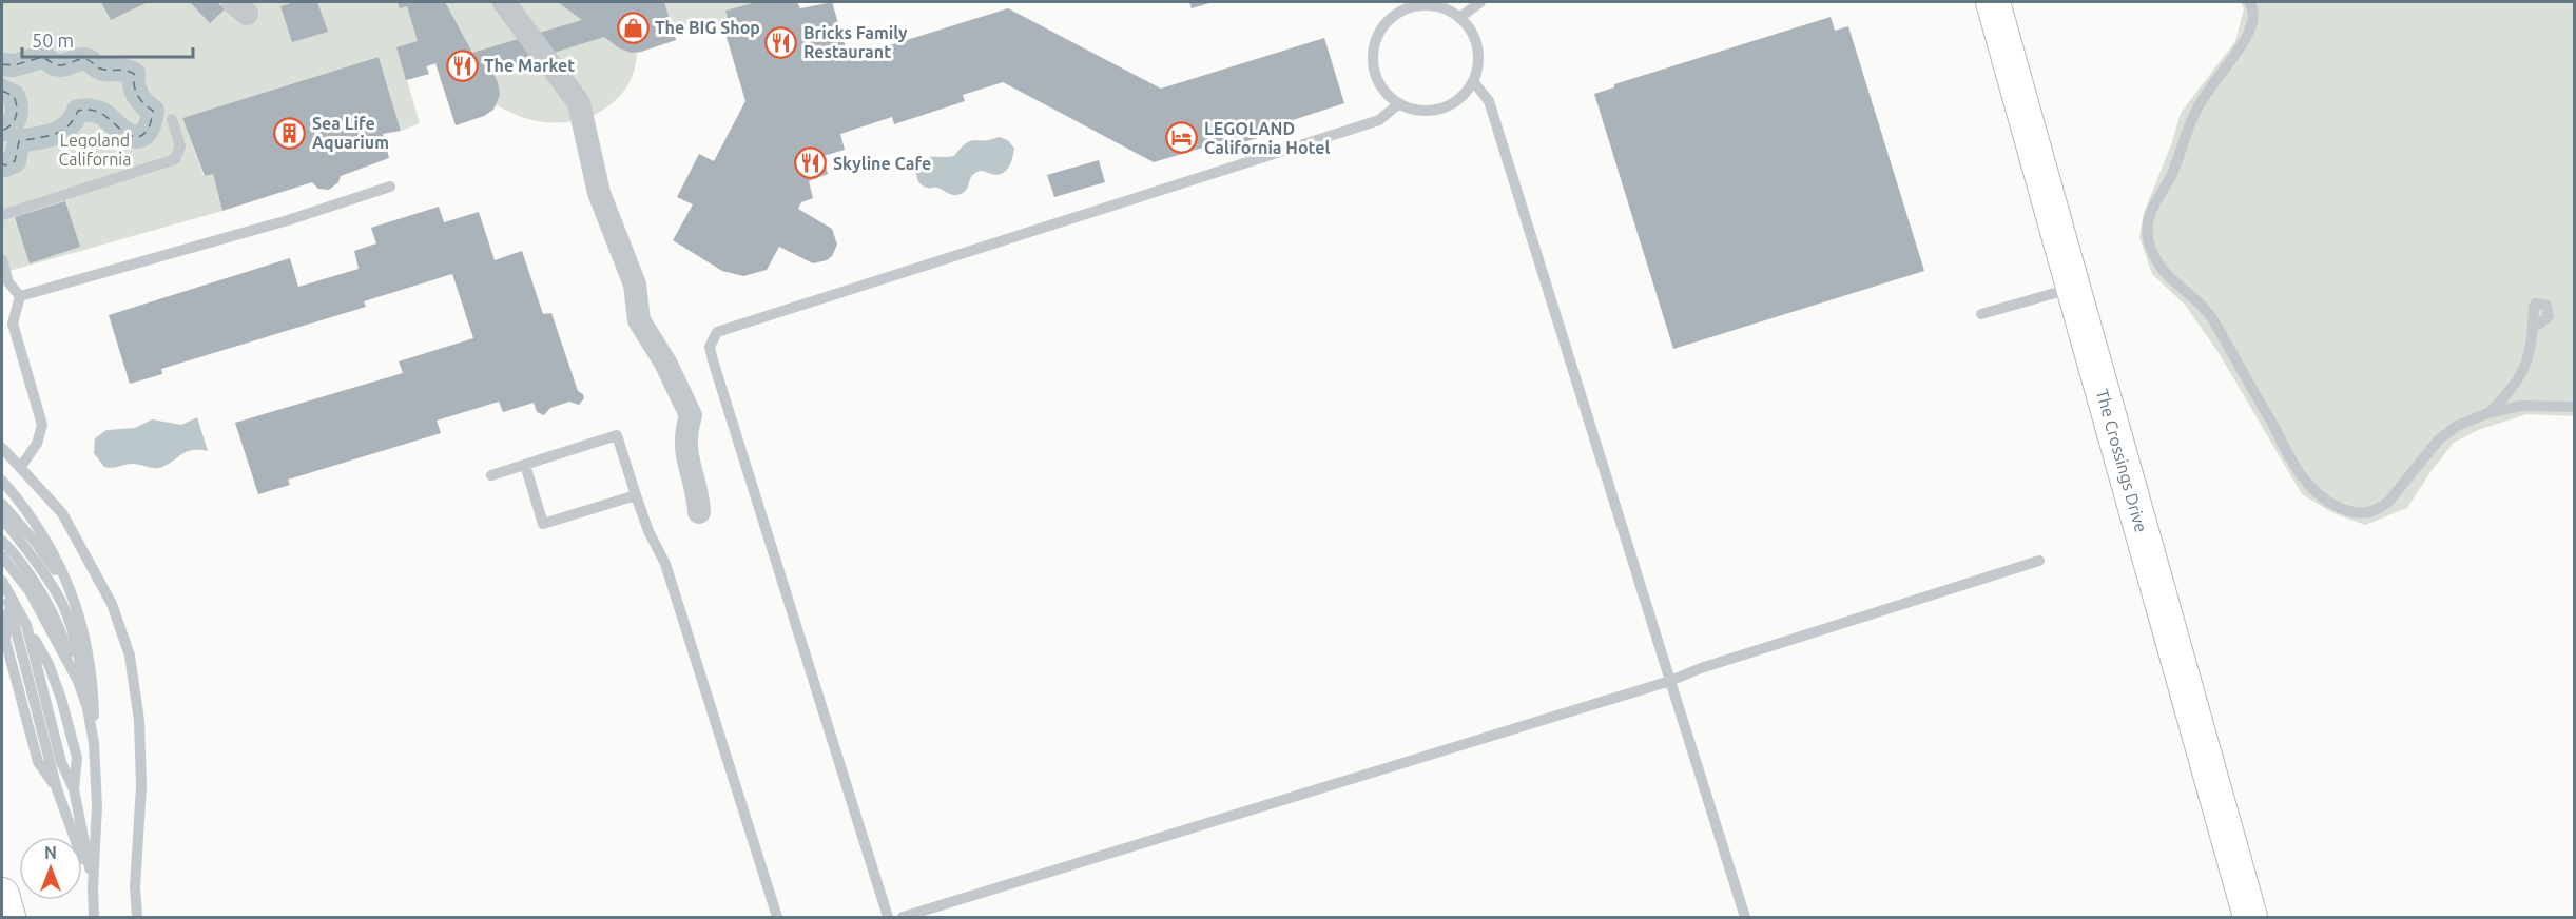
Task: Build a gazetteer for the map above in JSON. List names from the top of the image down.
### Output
{
  "streets": {
    "street": ["The Crossings Drive"]
  },
  "parks": ["Legoland California"],
  "places": {
    "shop": ["The BIG Shop"],
    "restaurant": ["Bricks Family Restaurant", "The Market", "Skyline Cafe"],
    "building": ["Sea Life Aquarium"],
    "hotel": ["LEGOLAND California Hotel"]
  },
  "scale_bar": "50 m",
  "north": "top"
}
